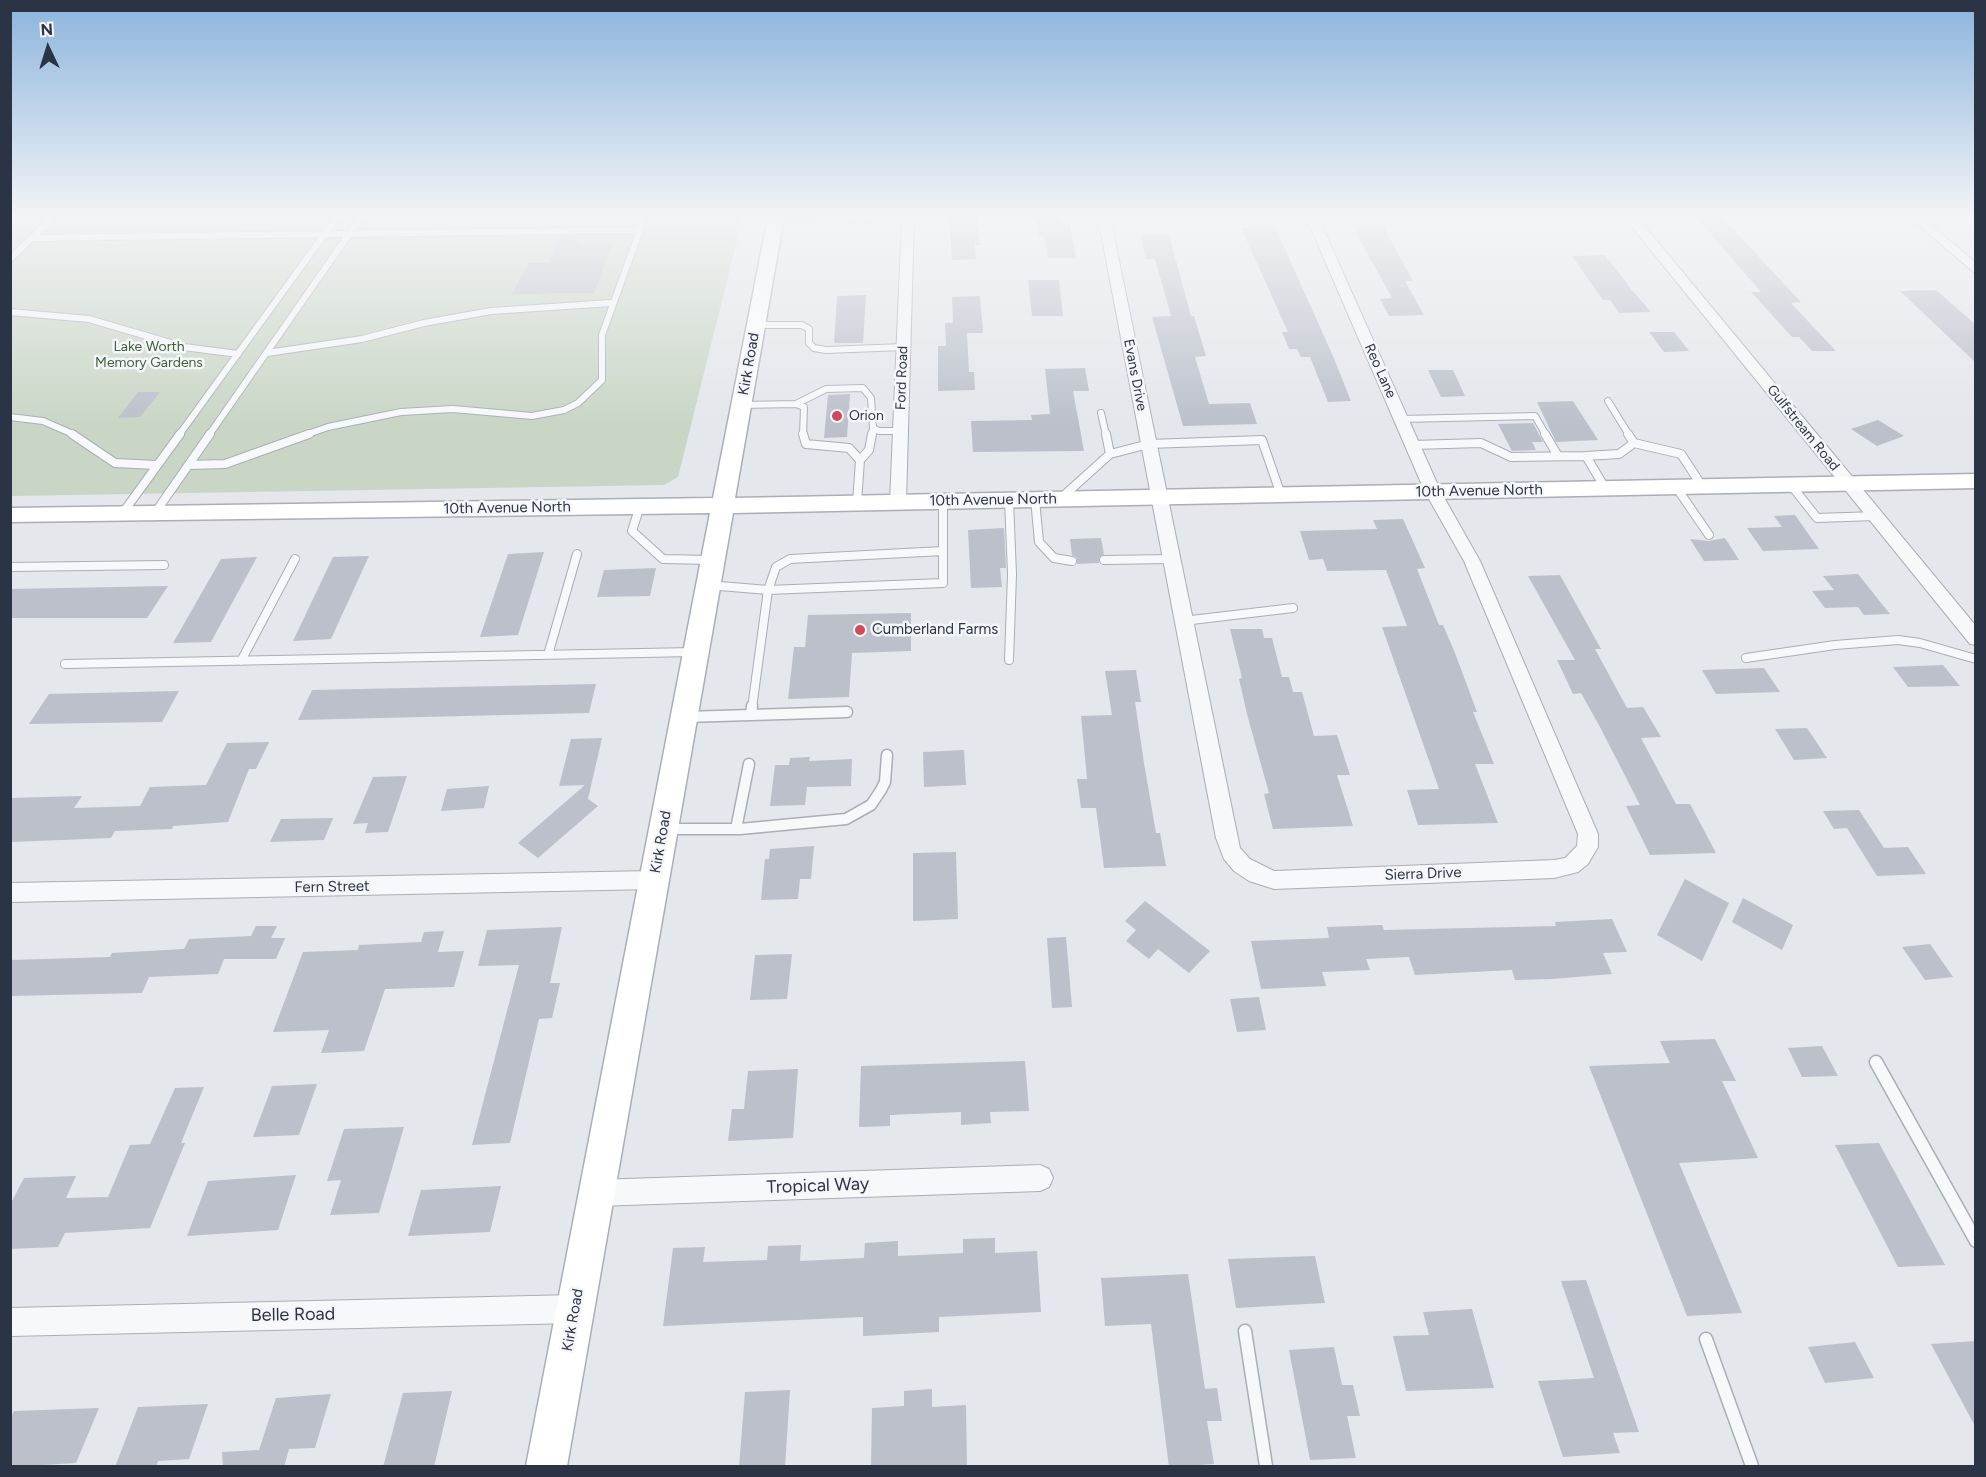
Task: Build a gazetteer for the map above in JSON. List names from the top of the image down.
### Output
{
  "streets": {
    "street": [
      "Kirk Road",
      "Reo Lane",
      "Evans Drive",
      "Ford Road",
      "Gulfstream Road",
      "10th Avenue North",
      "Sierra Drive",
      "Fern Street",
      "Tropical Way",
      "Belle Road"
    ]
  },
  "crossings": [
    ["Kirk Road", "10th Avenue North"],
    ["Kirk Road", "Fern Street"],
    ["Kirk Road", "Tropical Way"],
    ["Kirk Road", "Belle Road"],
    ["Reo Lane", "10th Avenue North"],
    ["Reo Lane", "Sierra Drive"],
    ["Evans Drive", "10th Avenue North"],
    ["Evans Drive", "Sierra Drive"],
    ["Ford Road", "10th Avenue North"],
    ["Gulfstream Road", "10th Avenue North"],
    ["10th Avenue North", "Sierra Drive"]
  ],
  "parks": ["Lake Worth Memory Gardens"],
  "places": ["Orion", "Cumberland Farms"],
  "north": "top"
}
